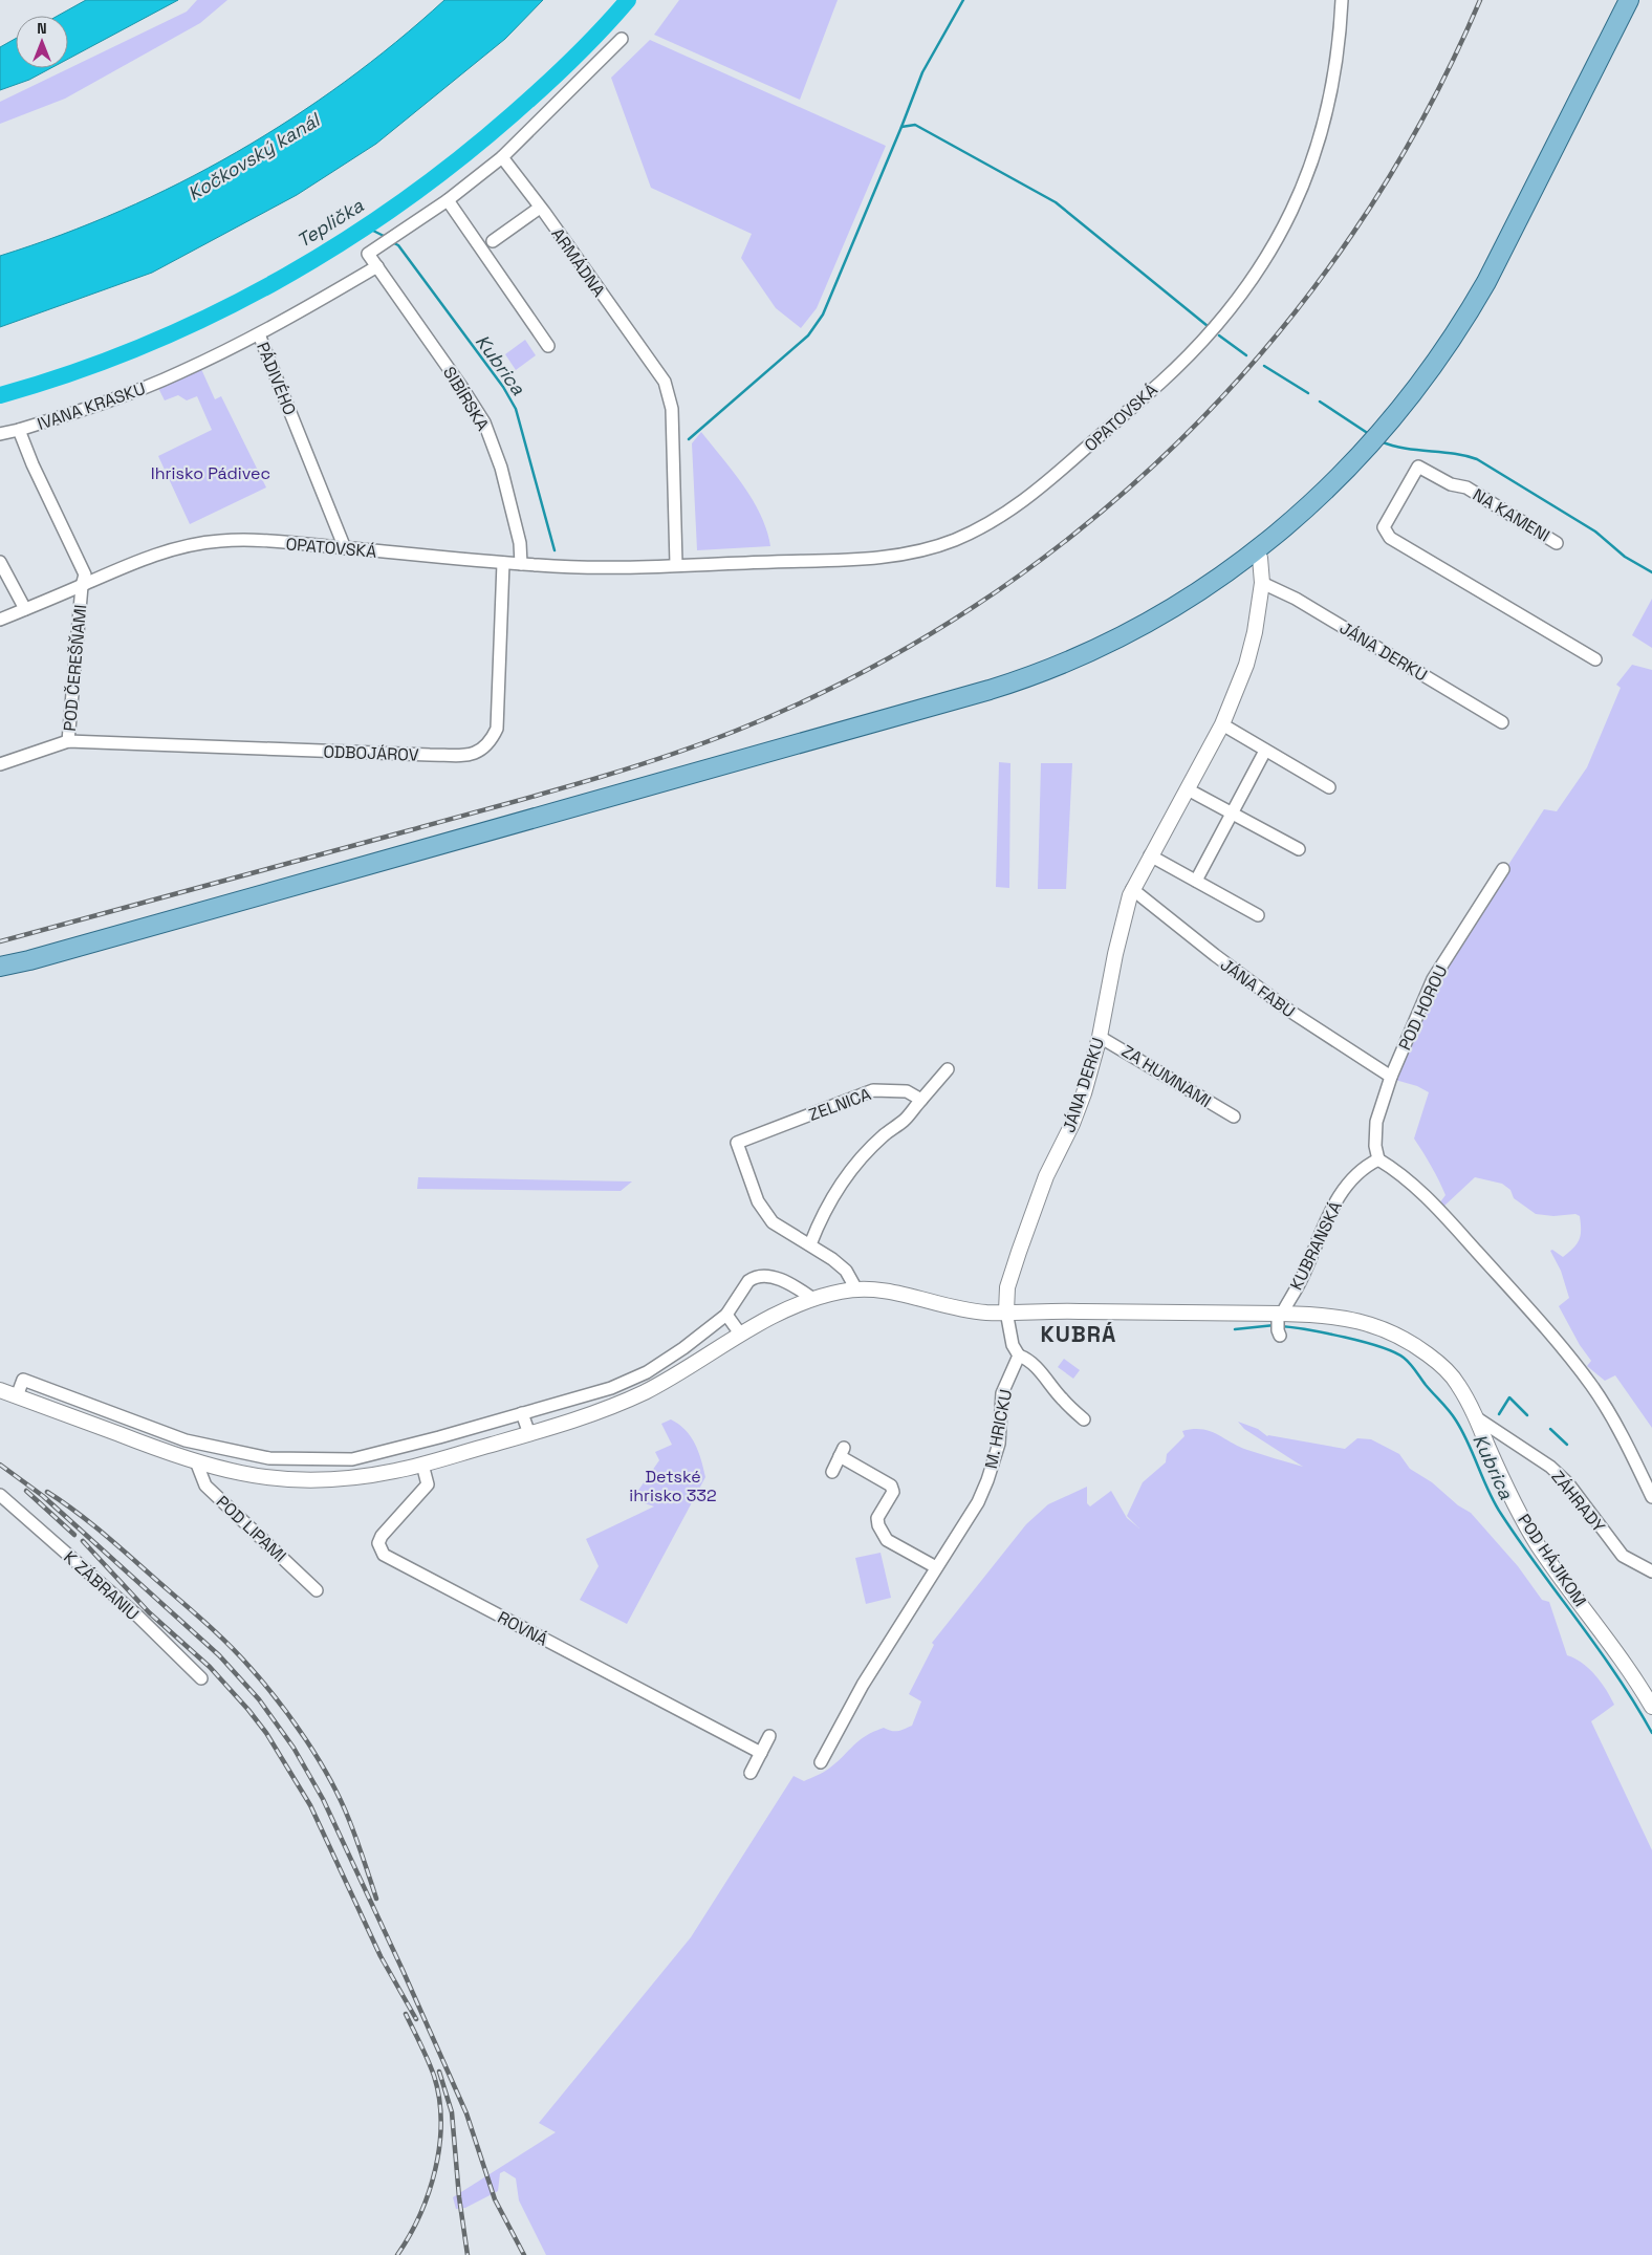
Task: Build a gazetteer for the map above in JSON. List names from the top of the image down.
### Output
{
  "streets": {
    "street": [
      "ARMÁDNA",
      "PÁDIVÉHO",
      "SIBÍRSKA",
      "IVANA KRASKU",
      "OPATOVSKÁ",
      "NA KAMENI",
      "JÁNA DERKU",
      "POD ČEREŠŇAMI",
      "ODBOJÁROV",
      "JÁNA FABU",
      "POD HOROU",
      "ZA HUMNAMI",
      "ZELNICA",
      "KUBRANSKÁ",
      "M. HRICKU",
      "ZÁHRADY",
      "POD LIPAMI",
      "POD HÁJIKOM",
      "K ZÁBRANIU",
      "ROVNÁ"
    ]
  },
  "crossings": [
    ["ARMÁDNA", "OPATOVSKÁ"],
    ["PÁDIVÉHO", "SIBÍRSKA"],
    ["PÁDIVÉHO", "IVANA KRASKU"],
    ["PÁDIVÉHO", "OPATOVSKÁ"],
    ["SIBÍRSKA", "OPATOVSKÁ"],
    ["IVANA KRASKU", "OPATOVSKÁ"],
    ["IVANA KRASKU", "POD ČEREŠŇAMI"],
    ["OPATOVSKÁ", "POD ČEREŠŇAMI"],
    ["OPATOVSKÁ", "ODBOJÁROV"],
    ["JÁNA DERKU", "JÁNA FABU"],
    ["JÁNA DERKU", "ZA HUMNAMI"],
    ["POD ČEREŠŇAMI", "ODBOJÁROV"],
    ["JÁNA FABU", "POD HOROU"],
    ["POD HOROU", "KUBRANSKÁ"],
    ["KUBRANSKÁ", "POD HÁJIKOM"],
    ["ZÁHRADY", "POD HÁJIKOM"]
  ],
  "districts": ["KUBRÁ"],
  "water": ["Kočkovský kanál", "Teplička", "Kubrica"],
  "parks": ["Ihrisko Pádivec", "Detské ihrisko 332"],
  "north": "top"
}
